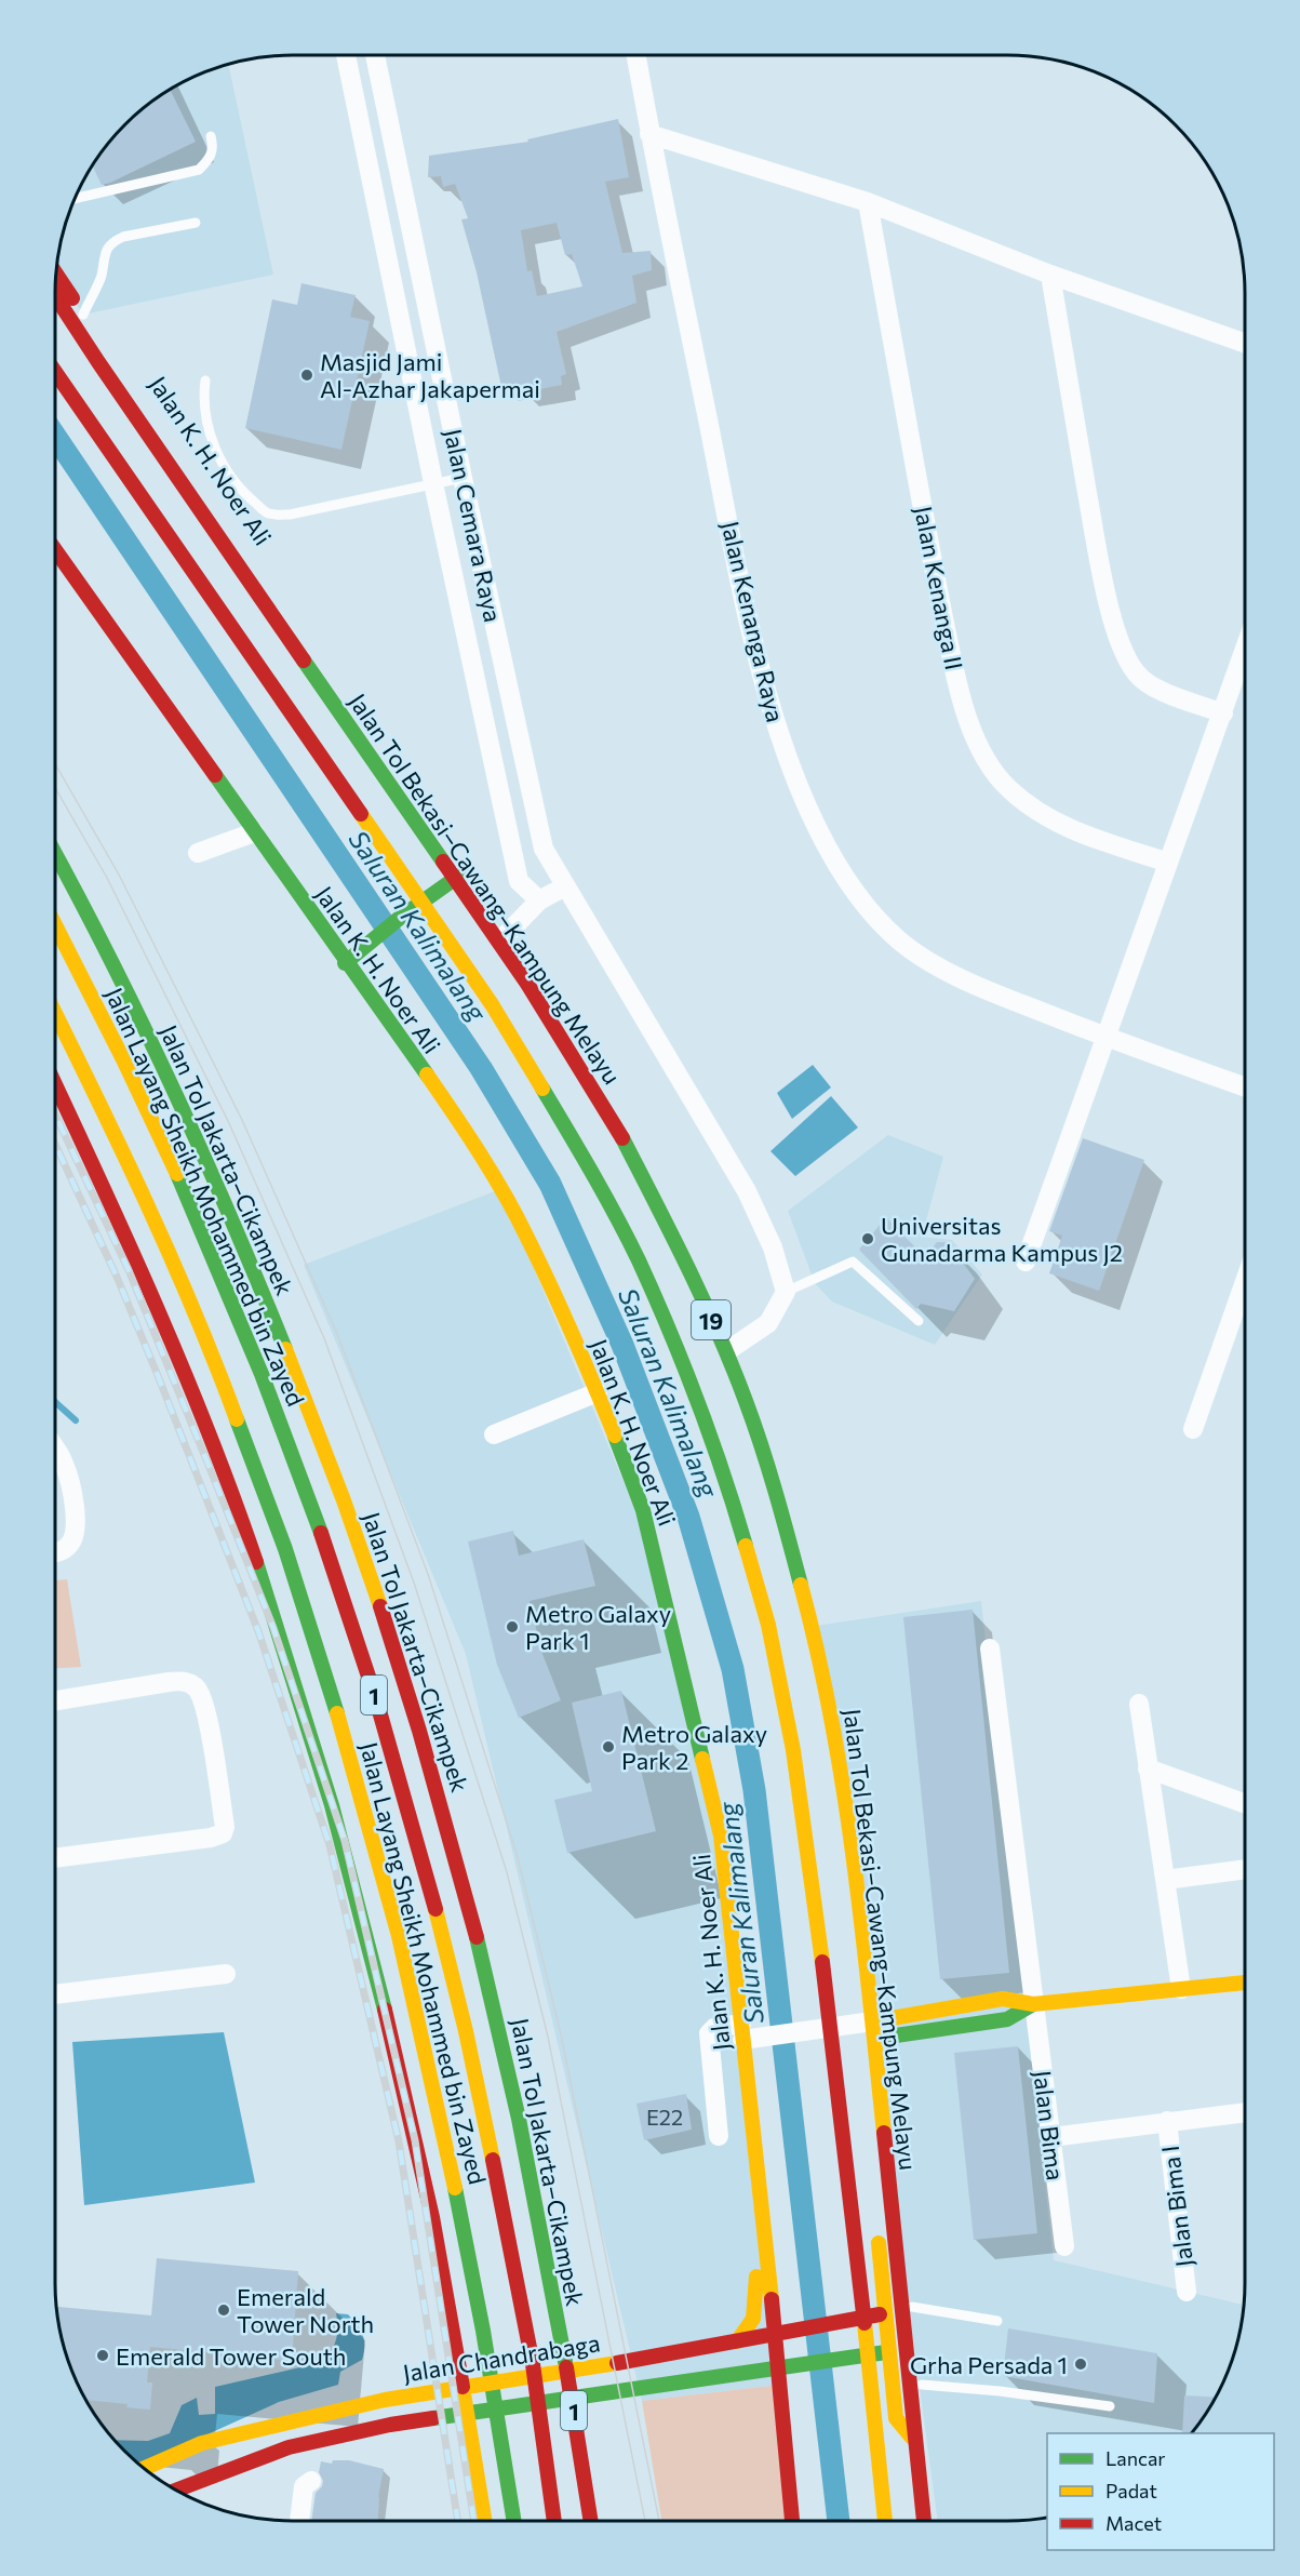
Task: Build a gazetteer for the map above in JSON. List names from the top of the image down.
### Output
{
  "streets": {
    "main road": [
      "Jalan K. H. Noer Ali",
      "Jalan Tol Bekasi–Cawang–Kampung Melayu",
      "Jalan Tol Jakarta–Cikampek",
      "Jalan Layang Sheikh Mohammed bin Zayed",
      "19",
      "1",
      "Jalan Chandrabaga"
    ],
    "street": [
      "Jalan Cemara Raya",
      "Jalan Kenanga II",
      "Jalan Kenanga Raya",
      "Jalan Bima",
      "Jalan Bima I"
    ]
  },
  "crossings": [
    ["Jalan K. H. Noer Ali", "Jalan Chandrabaga"]
  ],
  "water": ["Saluran Kalimalang"],
  "places": [
    "Masjid Jami Al-Azhar Jakapermai",
    "Universitas Gunadarma Kampus J2",
    "Metro Galaxy Park 1",
    "Metro Galaxy Park 2",
    "Emerald Tower North",
    "Emerald Tower South",
    "Grha Persada 1"
  ],
  "house_numbers": ["E22"],
  "legend": ["Lancar", "Padat", "Macet"]
}
